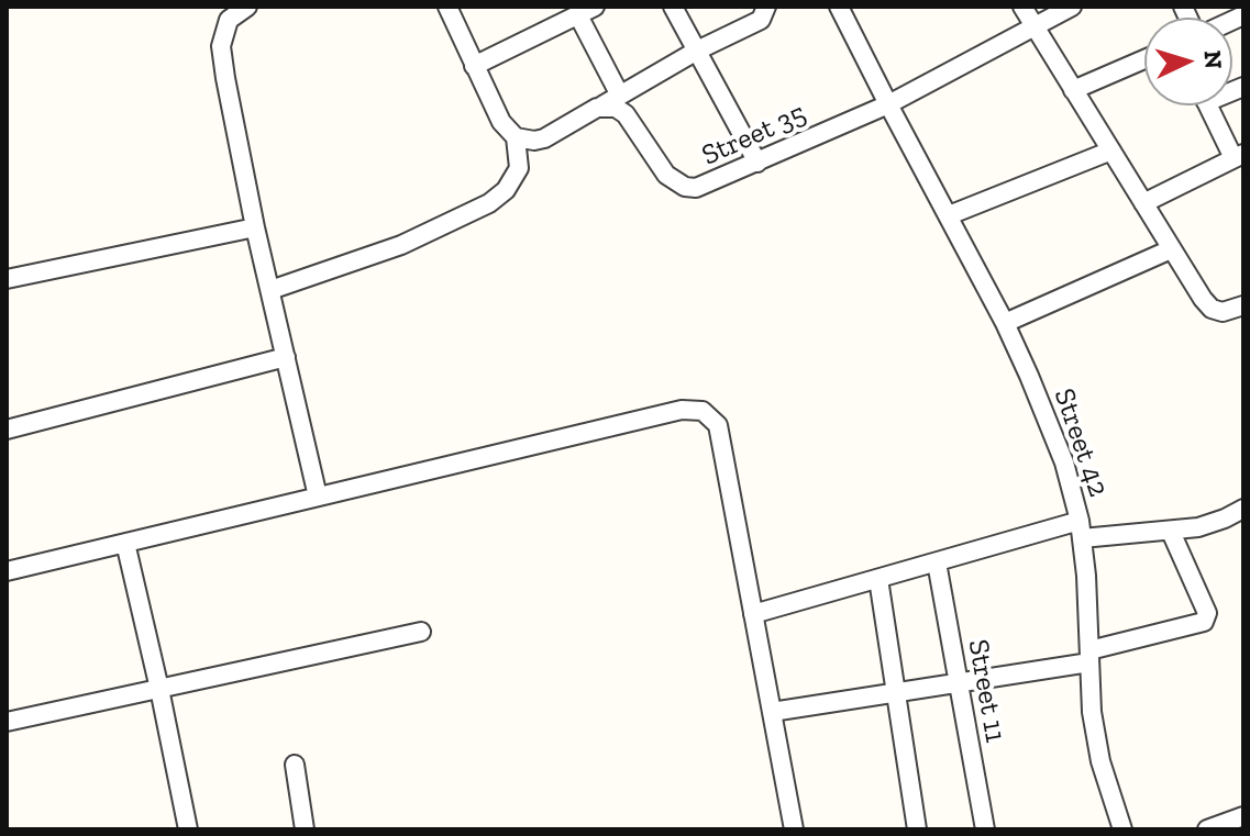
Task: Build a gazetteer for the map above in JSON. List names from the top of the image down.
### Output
{
  "streets": {
    "street": ["Street 35", "Street 42", "Street 11"]
  },
  "crossings": [
    ["Street 35", "Street 42"]
  ],
  "north": "right"
}
